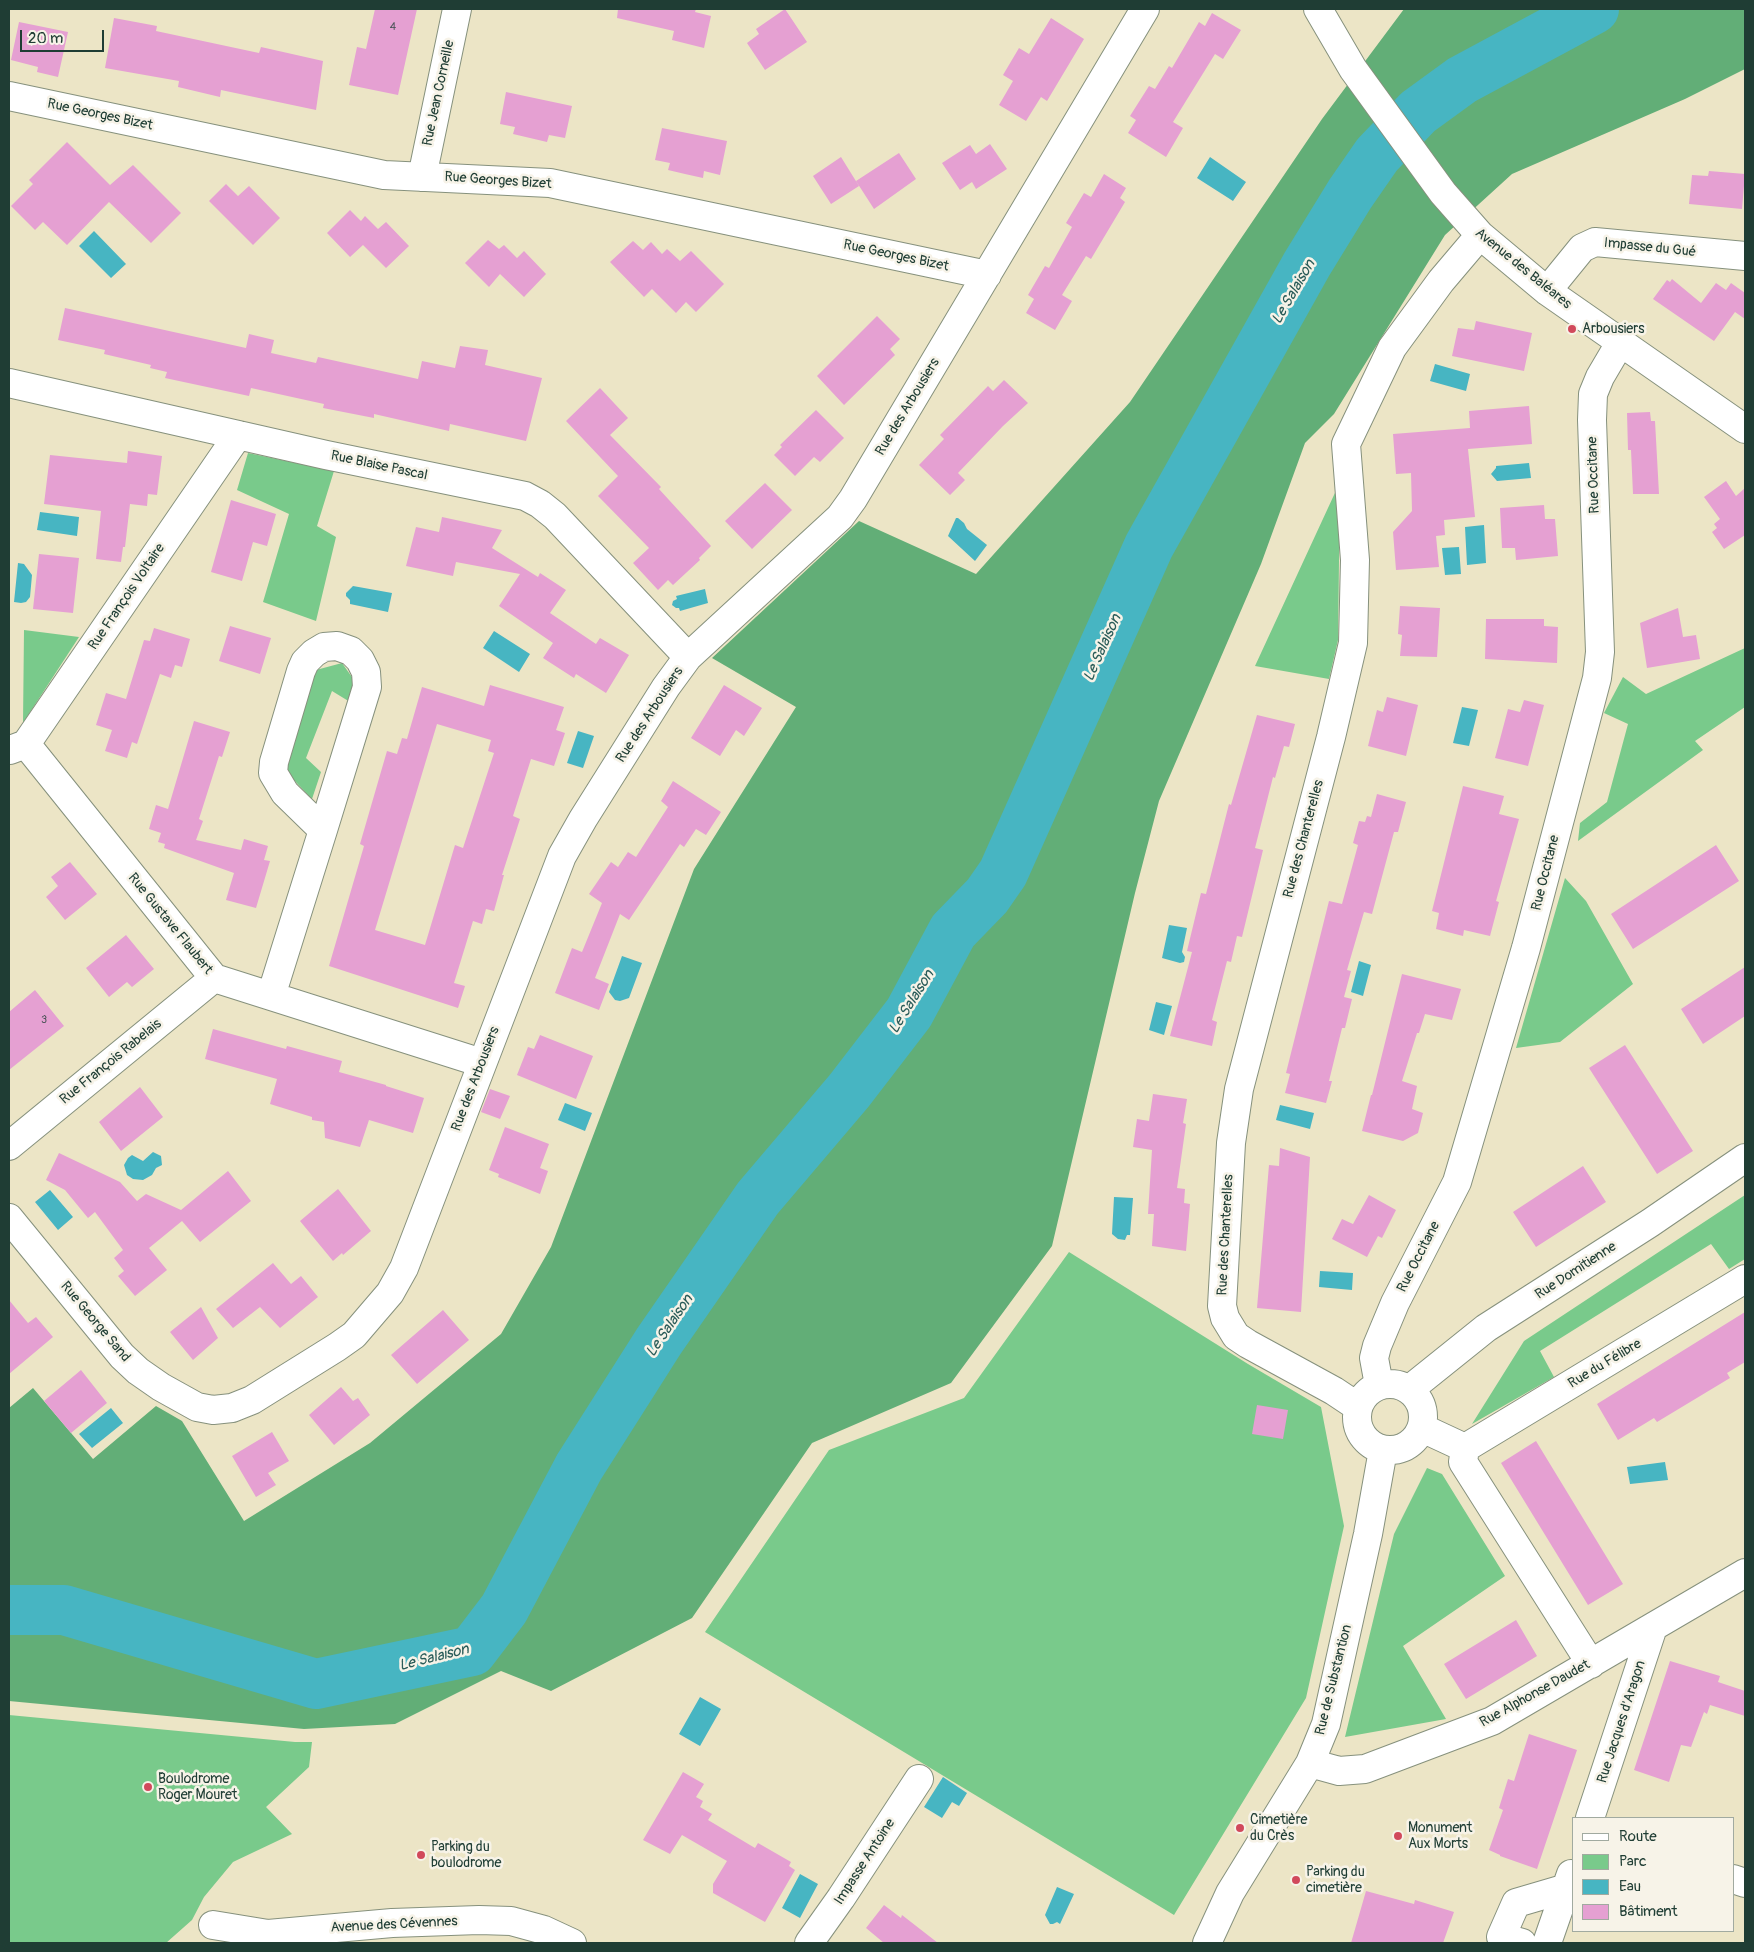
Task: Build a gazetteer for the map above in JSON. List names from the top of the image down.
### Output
{
  "streets": {
    "street": [
      "Rue Jean Corneille",
      "Rue Georges Bizet",
      "Impasse du Gué",
      "Avenue des Baléares",
      "Rue des Arbousiers",
      "Rue Blaise Pascal",
      "Rue Occitane",
      "Rue François Voltaire",
      "Rue des Chanterelles",
      "Rue Gustave Flaubert",
      "Rue François Rabelais",
      "Rue Domitienne",
      "Rue George Sand",
      "Rue du Félibre",
      "Rue de Substantion",
      "Rue Alphonse Daudet",
      "Rue Jacques d'Aragon",
      "Impasse Antoine",
      "Avenue des Cévennes"
    ]
  },
  "crossings": [
    ["Rue Jean Corneille", "Rue Georges Bizet"],
    ["Rue Georges Bizet", "Rue des Arbousiers"],
    ["Impasse du Gué", "Avenue des Baléares"],
    ["Avenue des Baléares", "Rue Occitane"],
    ["Avenue des Baléares", "Rue des Chanterelles"],
    ["Rue des Arbousiers", "Rue Blaise Pascal"],
    ["Rue des Arbousiers", "Rue Gustave Flaubert"],
    ["Rue des Arbousiers", "Rue George Sand"],
    ["Rue Blaise Pascal", "Rue François Voltaire"],
    ["Rue Occitane", "Rue des Chanterelles"],
    ["Rue Occitane", "Rue Domitienne"],
    ["Rue Occitane", "Rue de Substantion"],
    ["Rue François Voltaire", "Rue Gustave Flaubert"],
    ["Rue des Chanterelles", "Rue Domitienne"],
    ["Rue des Chanterelles", "Rue de Substantion"],
    ["Rue Gustave Flaubert", "Rue François Rabelais"],
    ["Rue Domitienne", "Rue de Substantion"],
    ["Rue de Substantion", "Rue Alphonse Daudet"],
    ["Rue Alphonse Daudet", "Rue Jacques d'Aragon"]
  ],
  "water": ["Le Salaison"],
  "places": [
    "Arbousiers",
    "Boulodrome Roger Mouret",
    "Cimetière du Crès",
    "Monument Aux Morts",
    "Parking du boulodrome",
    "Parking du cimetière"
  ],
  "house_numbers": ["4", "3"],
  "legend": [
    "Route",
    "Parc",
    "Eau",
    "Bâtiment"
  ],
  "scale_bar": "20 m"
}
